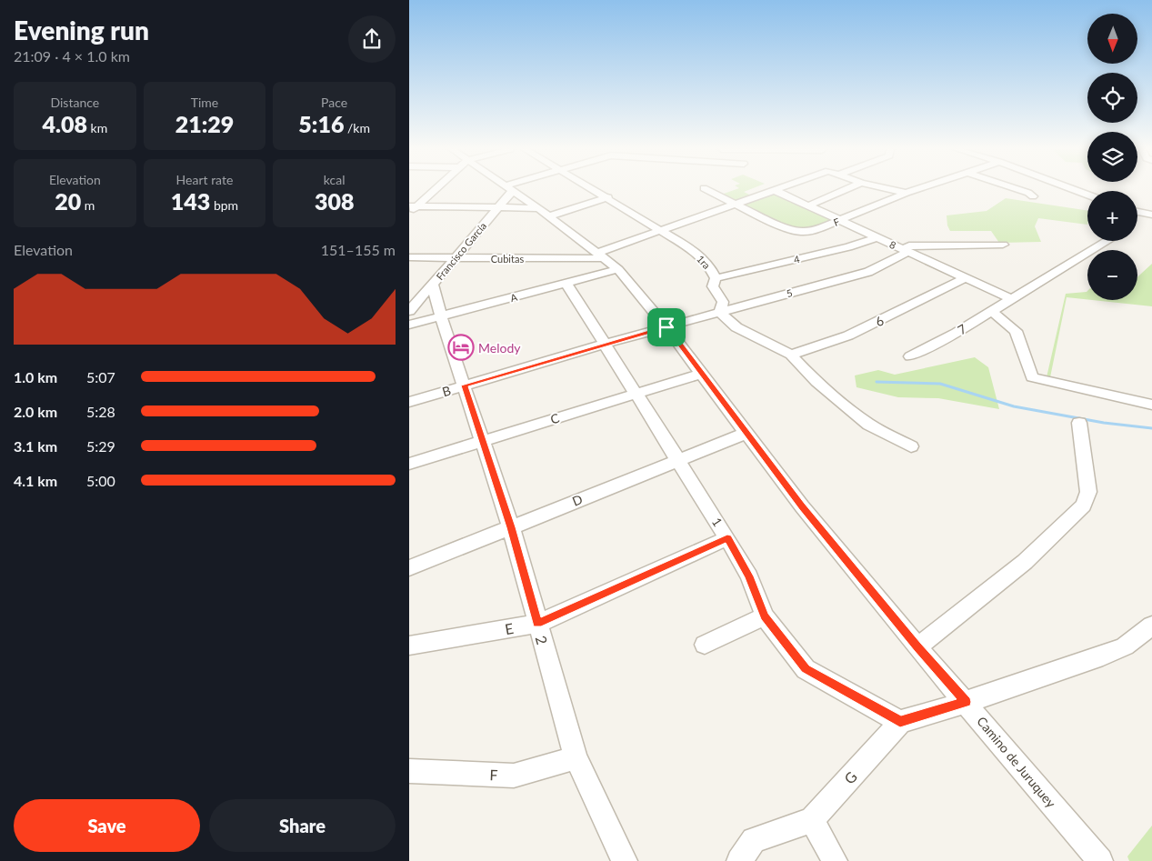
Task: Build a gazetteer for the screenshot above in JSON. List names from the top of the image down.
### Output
{
  "streets": {
    "street": [
      "F",
      "8",
      "Francisco García",
      "Cubitas",
      "4",
      "1ra",
      "5",
      "A",
      "6",
      "7",
      "B",
      "C",
      "D",
      "1",
      "E",
      "2",
      "Camino de Juruquey",
      "G"
    ]
  },
  "crossings": [
    ["F", "8"],
    ["F", "2"],
    ["8", "4"],
    ["8", "5"],
    ["8", "6"],
    ["8", "7"],
    ["Francisco García", "Cubitas"],
    ["Francisco García", "2"],
    ["Cubitas", "Camino de Juruquey"],
    ["4", "1ra"],
    ["1ra", "5"],
    ["5", "B"],
    ["5", "Camino de Juruquey"],
    ["A", "1"],
    ["A", "2"],
    ["A", "Camino de Juruquey"],
    ["B", "1"],
    ["B", "2"],
    ["B", "Camino de Juruquey"],
    ["C", "1"],
    ["C", "2"],
    ["C", "Camino de Juruquey"],
    ["D", "1"],
    ["D", "2"],
    ["D", "Camino de Juruquey"],
    ["1", "E"],
    ["1", "G"],
    ["E", "2"]
  ],
  "places": {
    "hotel": ["Melody"]
  },
  "north": "bottom",
  "page": {
    "heading": ["Evening run", "21:09 · 4 × 1.0 km"],
    "map_buttons": ["+", "−"],
    "stats": [
      ["Distance", "4.08 km"],
      ["Time", "21:29"],
      ["Pace", "5:16 /km"],
      ["Elevation", "20 m"],
      ["Heart rate", "143 bpm"],
      ["kcal", "308"]
    ],
    "chart": ["Elevation", "151–155 m"],
    "list": [
      {
        "name": "1.0 km",
        "note": "5:07"
      },
      {
        "name": "2.0 km",
        "note": "5:28"
      },
      {
        "name": "3.1 km",
        "note": "5:29"
      },
      {
        "name": "4.1 km",
        "note": "5:00"
      }
    ],
    "buttons": ["Save", "Share"]
  }
}
